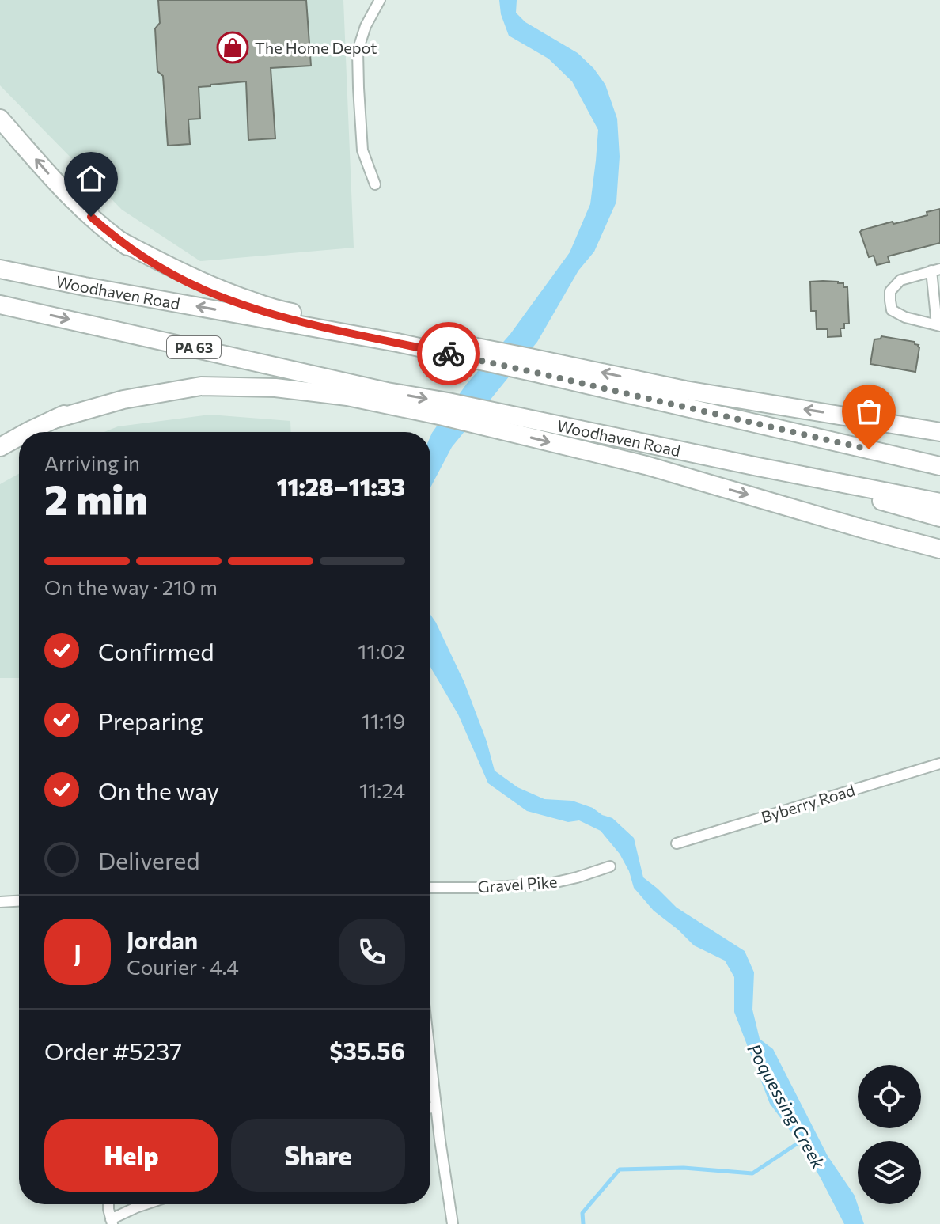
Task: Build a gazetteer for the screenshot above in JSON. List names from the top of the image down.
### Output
{
  "streets": {
    "highway": ["Woodhaven Road", "PA 63"],
    "street": ["Byberry Road", "Gravel Pike"]
  },
  "water": ["Poquessing Creek"],
  "places": {
    "shop": ["The Home Depot"]
  },
  "page": {
    "heading": ["2 min", "Arriving in", "11:28–11:33"],
    "panel": [
      "Jordan",
      "Courier · 4.4",
      "Order #5237",
      "$35.56"
    ],
    "bar": "On the way · 210 m",
    "list": [
      ["Confirmed", "11:02"],
      ["Preparing", "11:19"],
      ["On the way", "11:24"],
      "Delivered"
    ],
    "round": "J",
    "buttons": ["Help", "Share"]
  }
}
